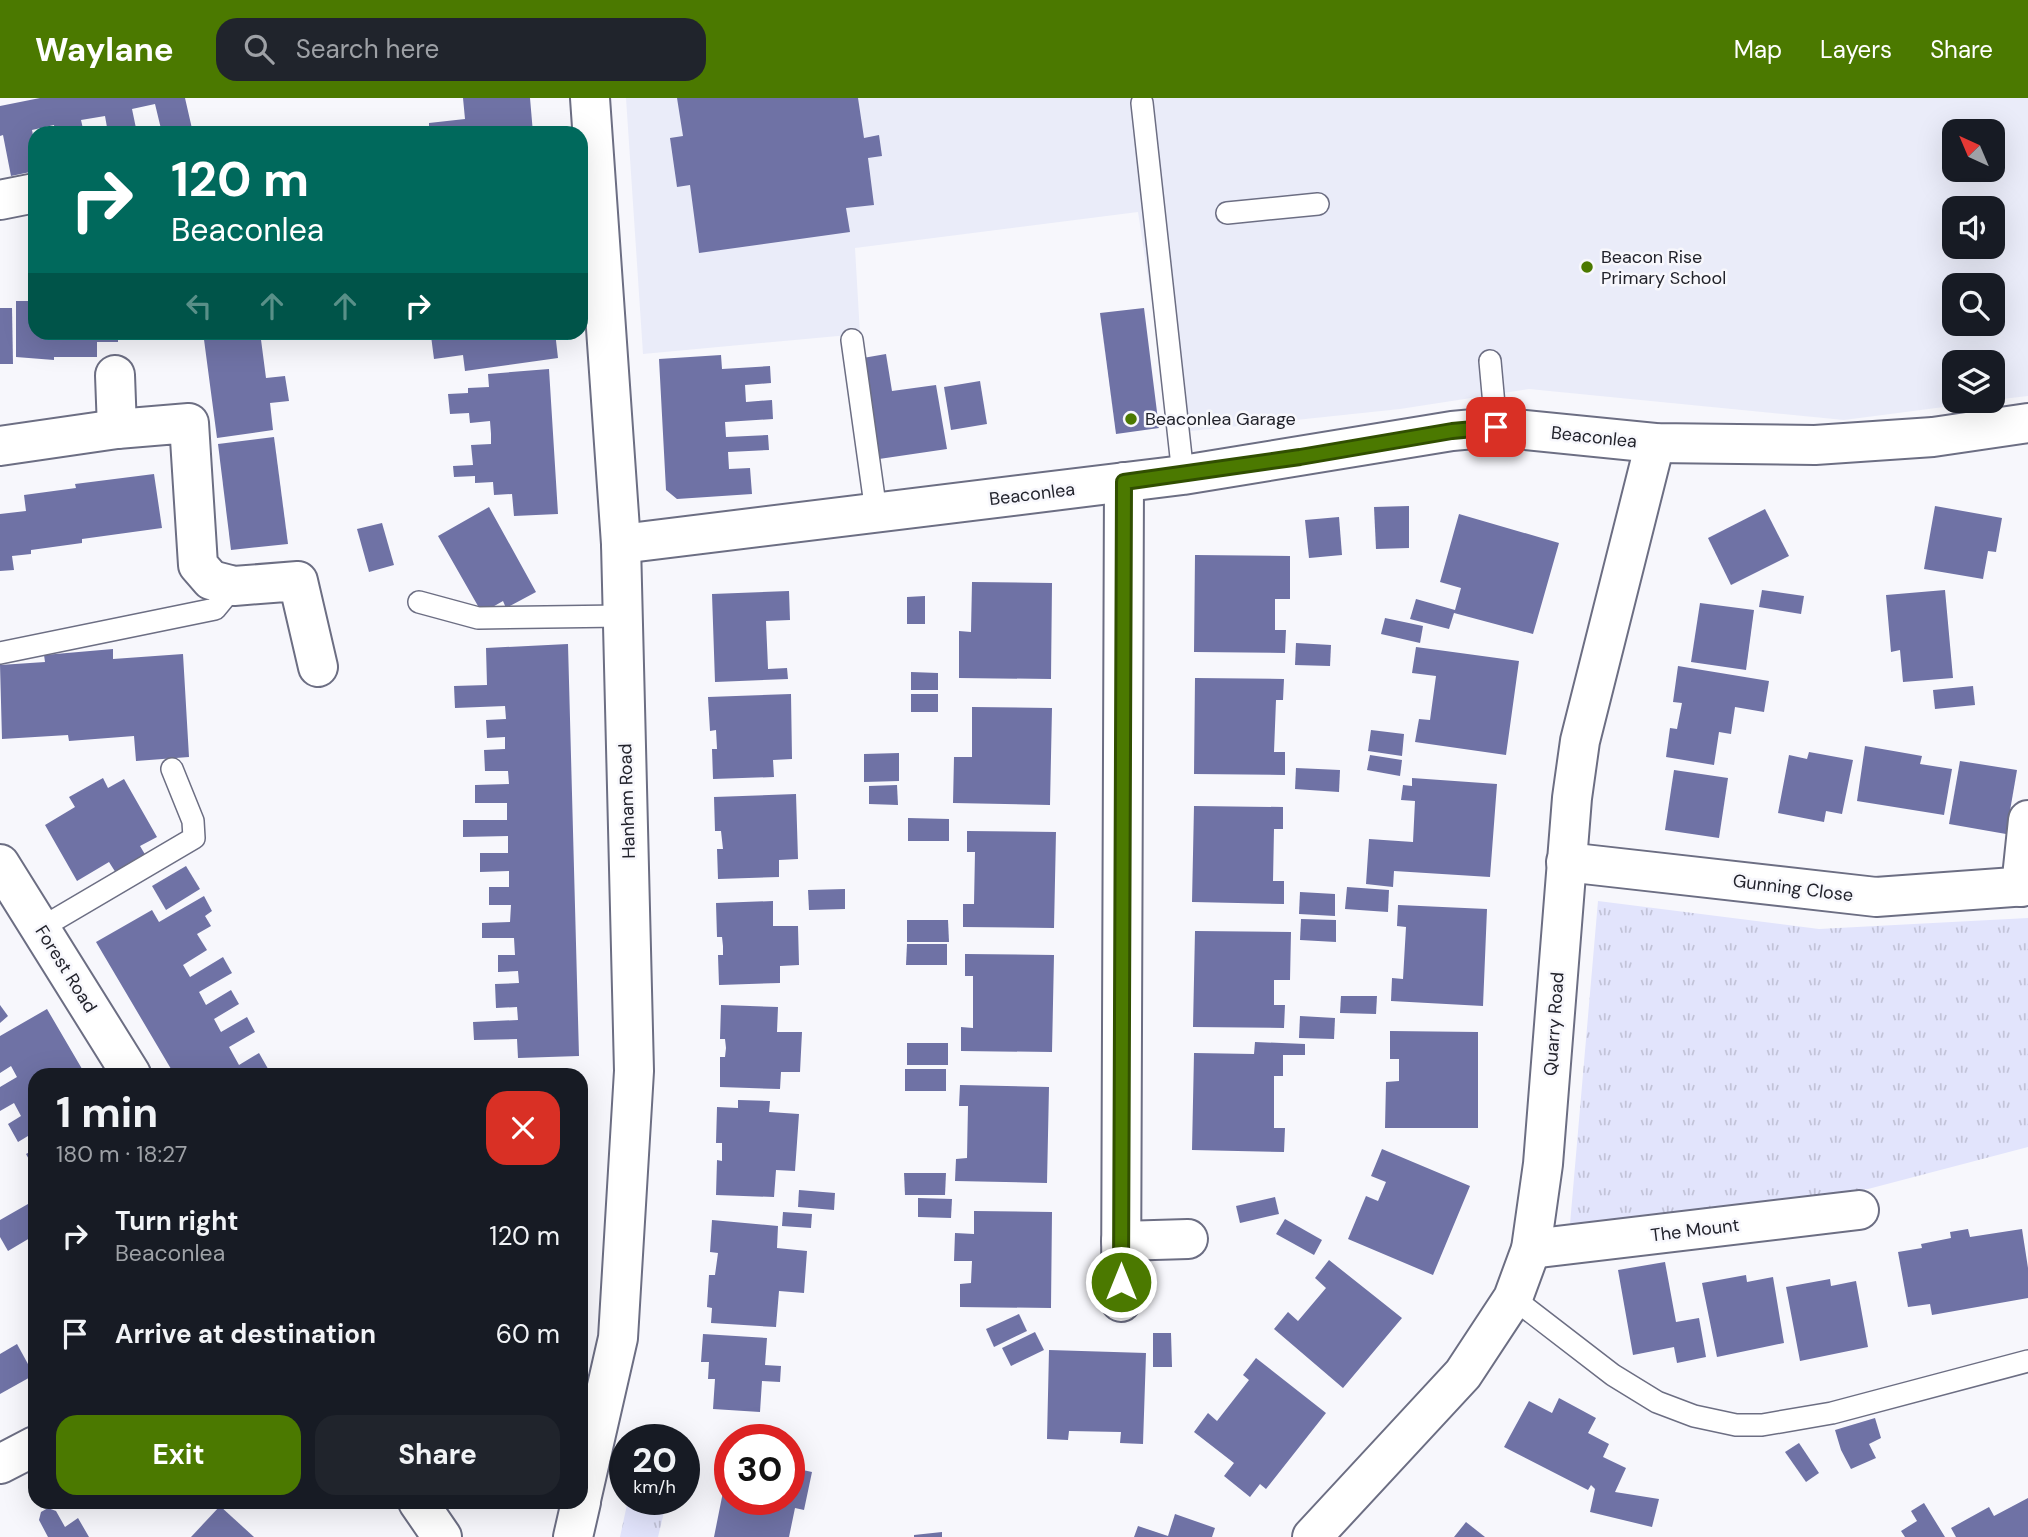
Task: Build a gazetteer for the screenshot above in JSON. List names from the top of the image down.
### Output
{
  "streets": {
    "street": [
      "Beaconlea",
      "Hanham Road",
      "Gunning Close",
      "Forest Road",
      "Quarry Road",
      "The Mount"
    ]
  },
  "crossings": [
    ["Beaconlea", "Hanham Road"],
    ["Beaconlea", "Quarry Road"],
    ["Gunning Close", "Quarry Road"],
    ["Quarry Road", "The Mount"]
  ],
  "places": ["Beacon Rise Primary School", "Beaconlea Garage"],
  "north": "top left",
  "page": {
    "header": "Waylane",
    "search": "Search here",
    "nav": ["Map", "Layers", "Share"],
    "turn": ["120 m", "Beaconlea"],
    "heading": ["1 min", "180 m · 18:27"],
    "list": [
      {
        "name": "Turn right",
        "note": "Beaconlea",
        "value": "120 m"
      },
      {
        "name": "Arrive at destination",
        "value": "60 m"
      }
    ],
    "buttons": ["Exit", "Share"],
    "speed": "20 km/h",
    "limit": "30"
  }
}
